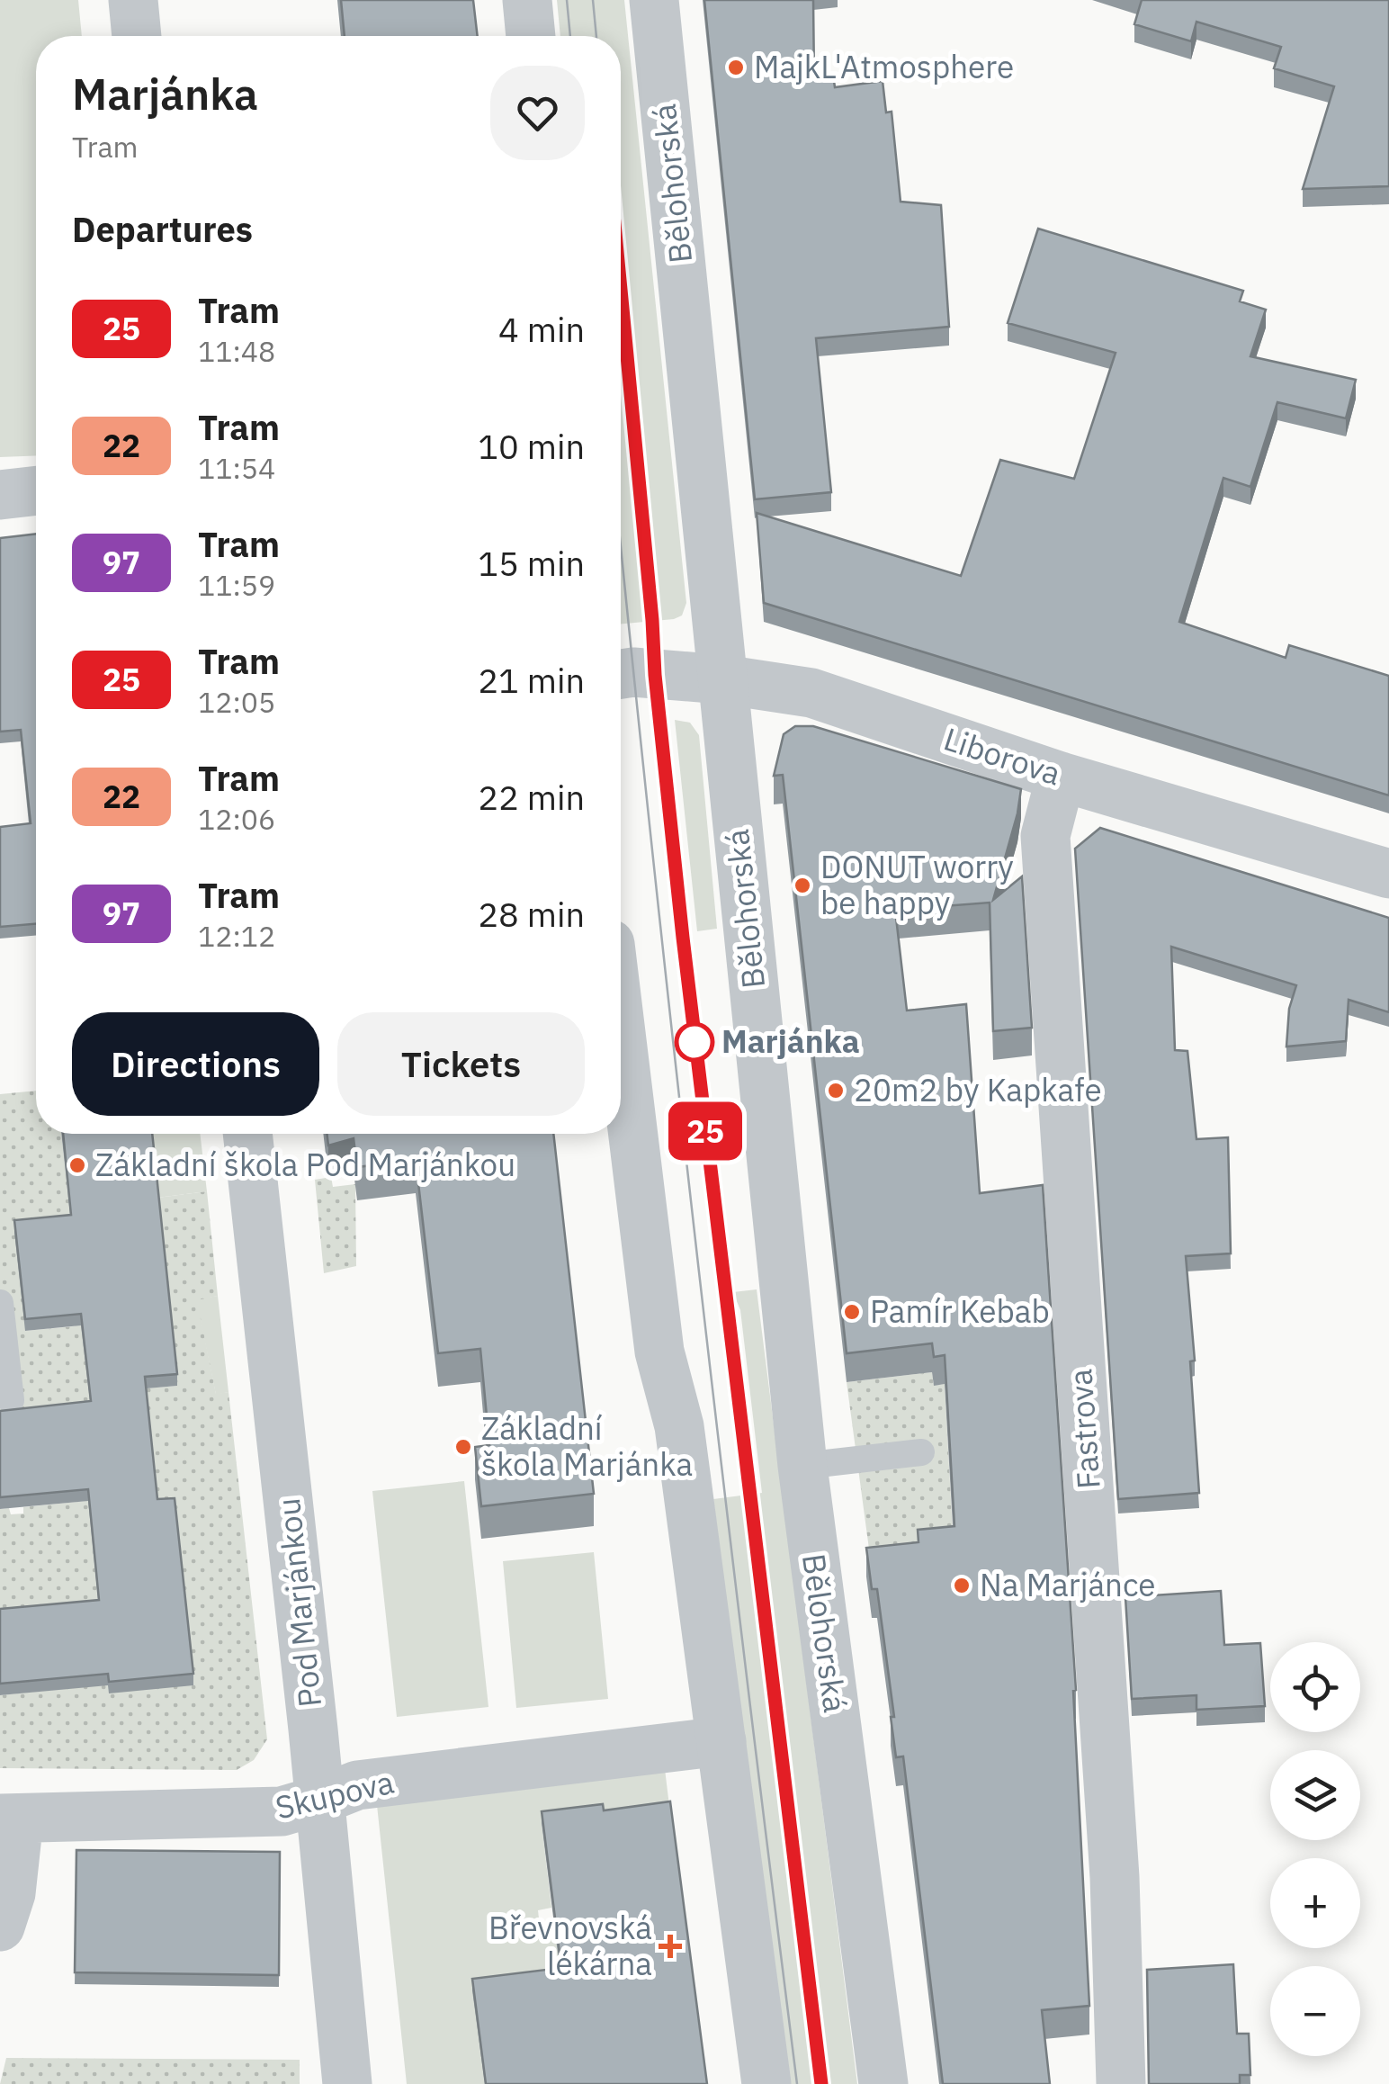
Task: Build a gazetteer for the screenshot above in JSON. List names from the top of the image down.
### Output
{
  "streets": {
    "street": [
      "Bělohorská",
      "Liborova",
      "Fastrova",
      "Pod Marjánkou",
      "Skupova"
    ]
  },
  "crossings": [
    ["Bělohorská", "Liborova"],
    ["Liborova", "Fastrova"],
    ["Pod Marjánkou", "Skupova"]
  ],
  "places": {
    "other": [
      "MajkL'Atmosphere",
      "DONUT worry be happy",
      "Marjánka",
      "20m2 by Kapkafe",
      "Základní škola Pod Marjánkou",
      "Pamír Kebab",
      "Základní škola Marjánka",
      "Na Marjánce"
    ],
    "health": ["Břevnovská lékárna"]
  },
  "lines": ["tram line 25"],
  "page": {
    "on_map": "25",
    "heading": [
      ["Marjánka", "Tram"],
      "Departures"
    ],
    "list": [
      {
        "mark": "25",
        "name": "Tram",
        "note": "11:48",
        "value": "4 min"
      },
      {
        "mark": "22",
        "name": "Tram",
        "note": "11:54",
        "value": "10 min"
      },
      {
        "mark": "97",
        "name": "Tram",
        "note": "11:59",
        "value": "15 min"
      },
      {
        "mark": "25",
        "name": "Tram",
        "note": "12:05",
        "value": "21 min"
      },
      {
        "mark": "22",
        "name": "Tram",
        "note": "12:06",
        "value": "22 min"
      },
      {
        "mark": "97",
        "name": "Tram",
        "note": "12:12",
        "value": "28 min"
      }
    ],
    "buttons": ["Directions", "Tickets"],
    "map_buttons": ["+", "−"]
  }
}
